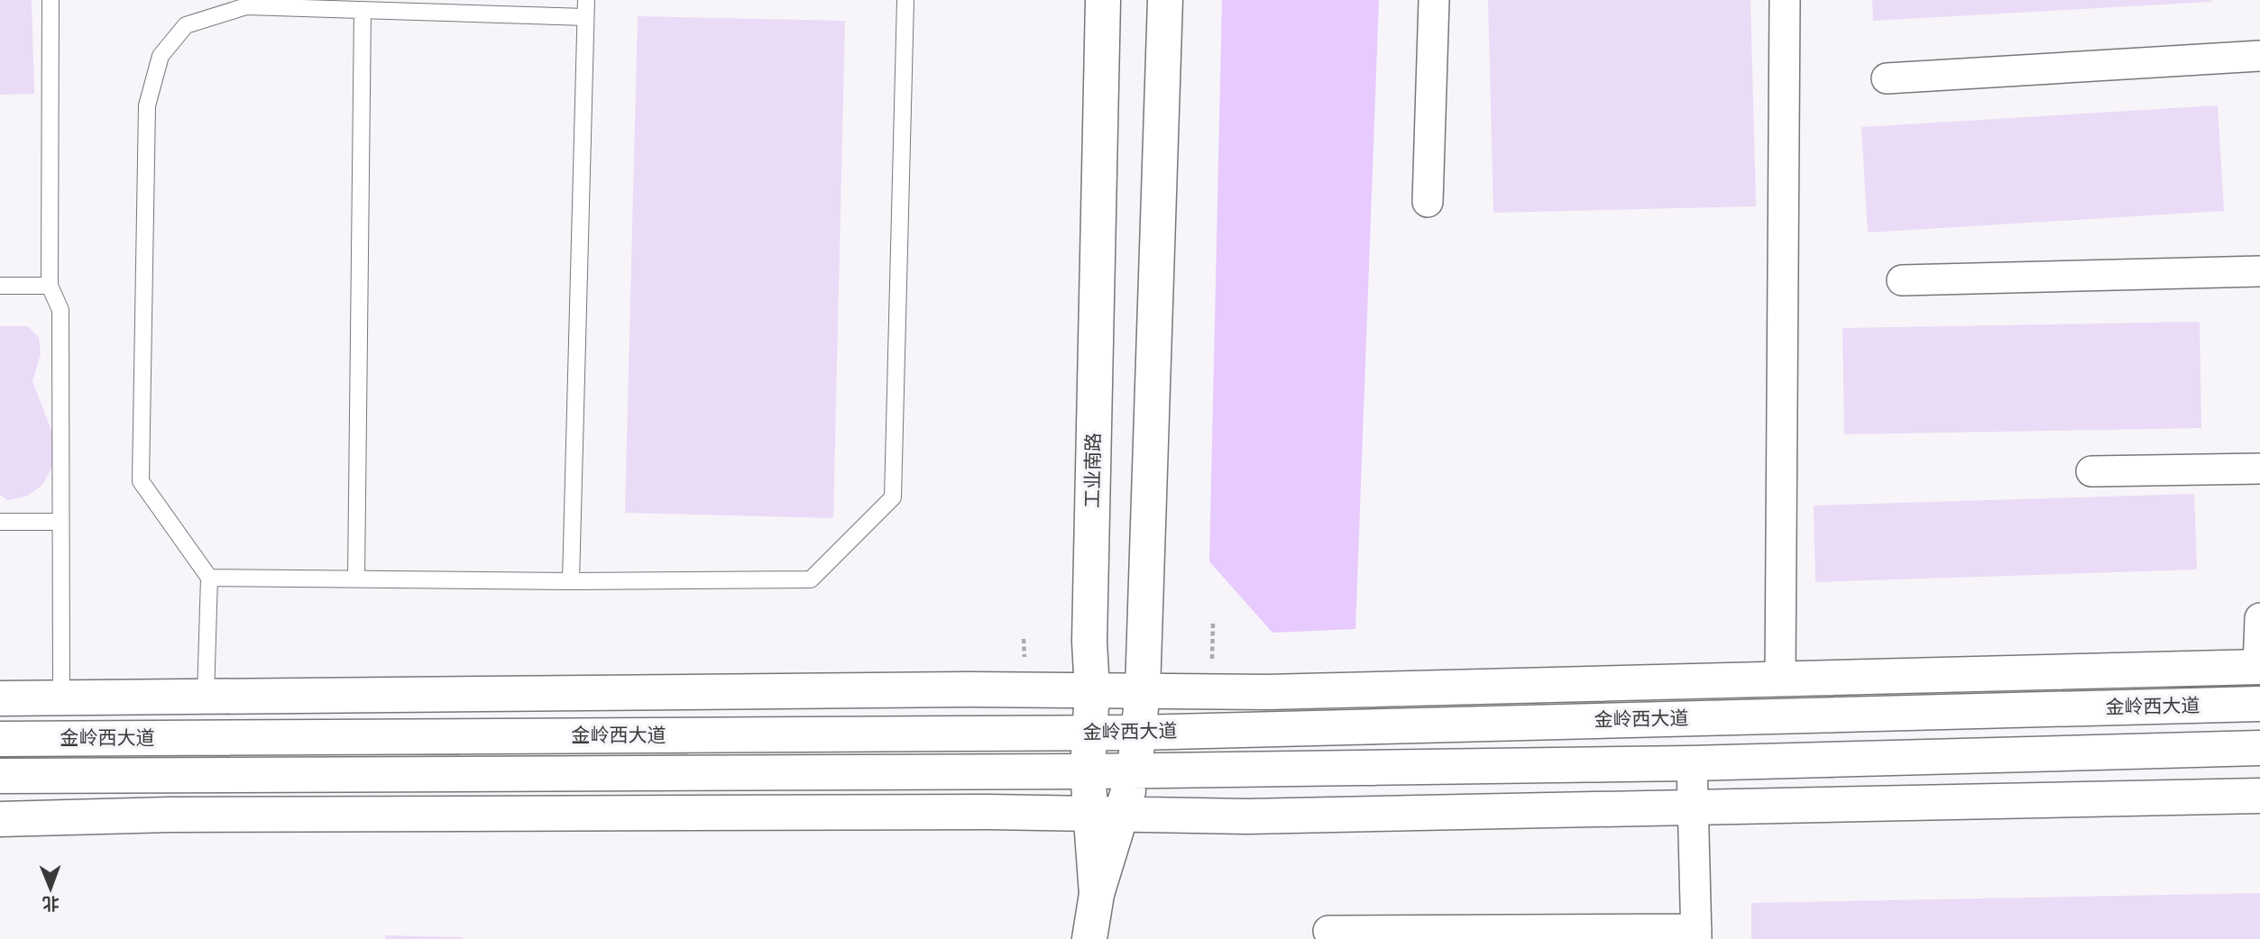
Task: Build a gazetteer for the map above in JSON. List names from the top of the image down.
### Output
{
  "streets": {
    "main road": ["工业南路", "金岭西大道"]
  },
  "crossings": [
    ["工业南路", "金岭西大道"]
  ],
  "north": "bottom"
}
